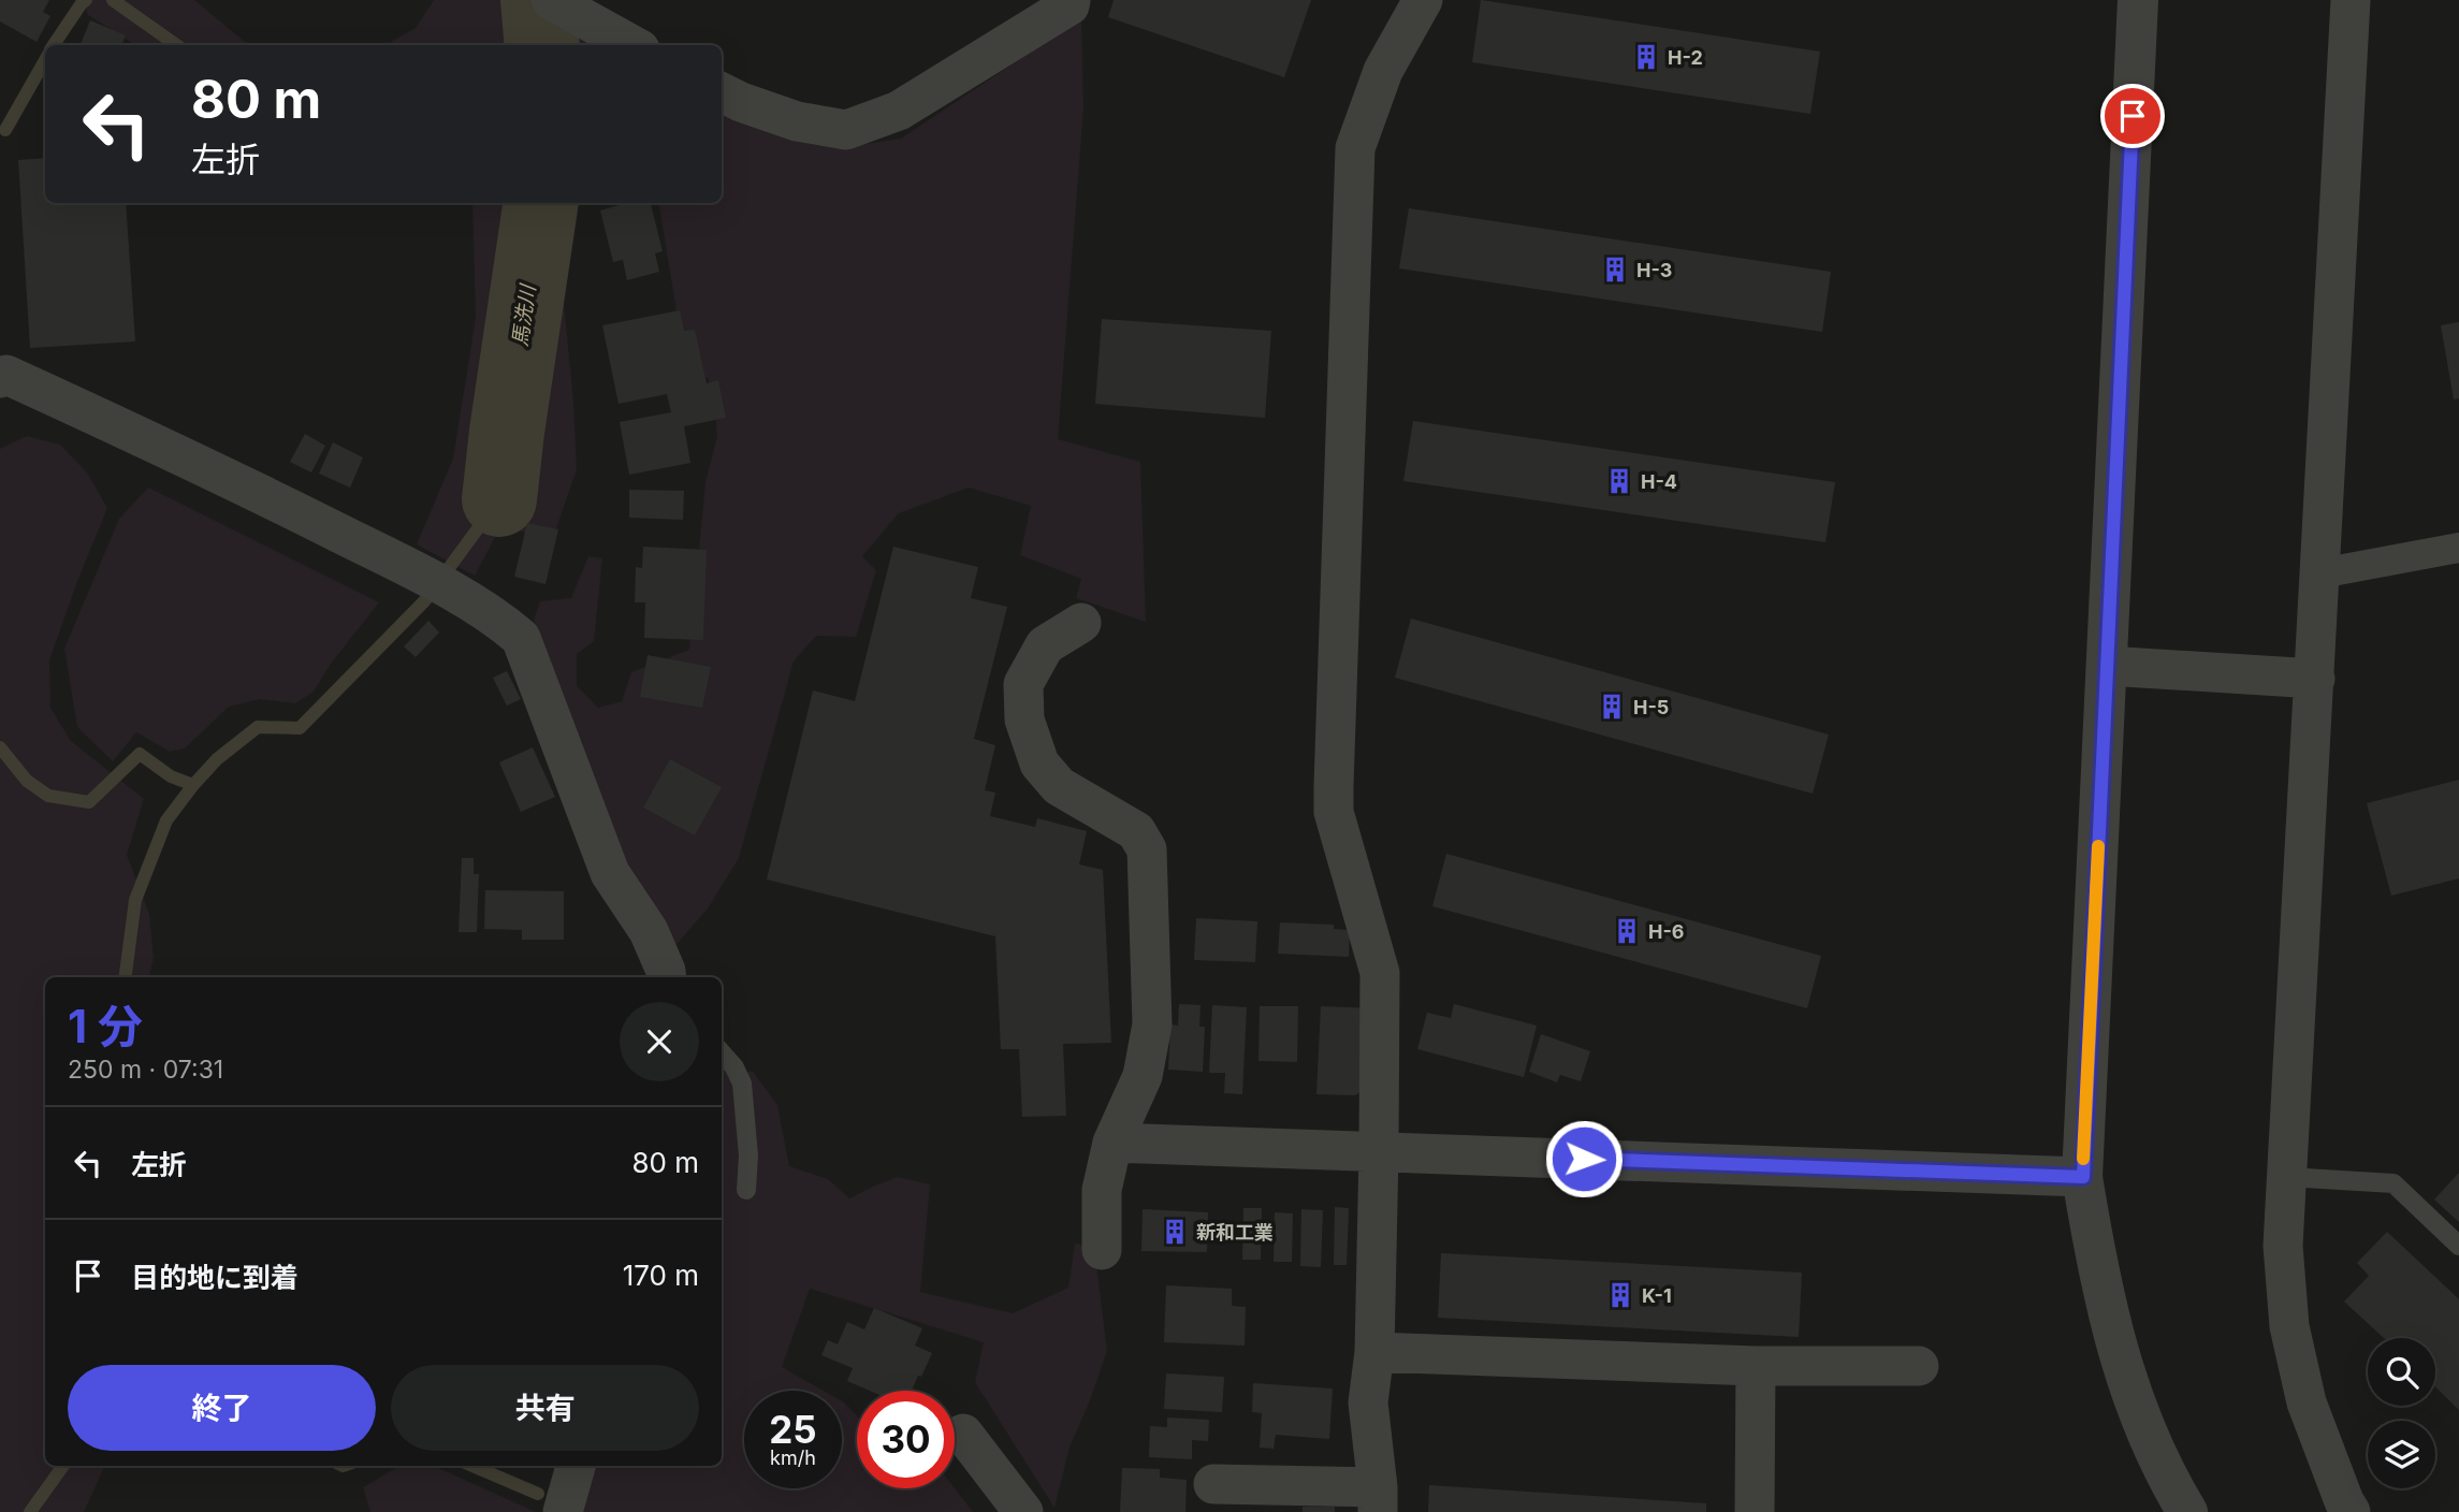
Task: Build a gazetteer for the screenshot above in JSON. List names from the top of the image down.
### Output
{
  "water": ["馬洗川"],
  "places": {
    "building": [
      "H-2",
      "H-3",
      "H-4",
      "H-5",
      "H-6",
      "新和工業",
      "K-1"
    ]
  },
  "page": {
    "turn": ["80 m", "左折"],
    "heading": ["1 分", "250 m · 07:31"],
    "list": [
      {
        "name": "左折",
        "value": "80 m"
      },
      {
        "name": "目的地に到着",
        "value": "170 m"
      }
    ],
    "buttons": ["終了", "共有"],
    "speed": "25 km/h",
    "limit": "30"
  }
}
